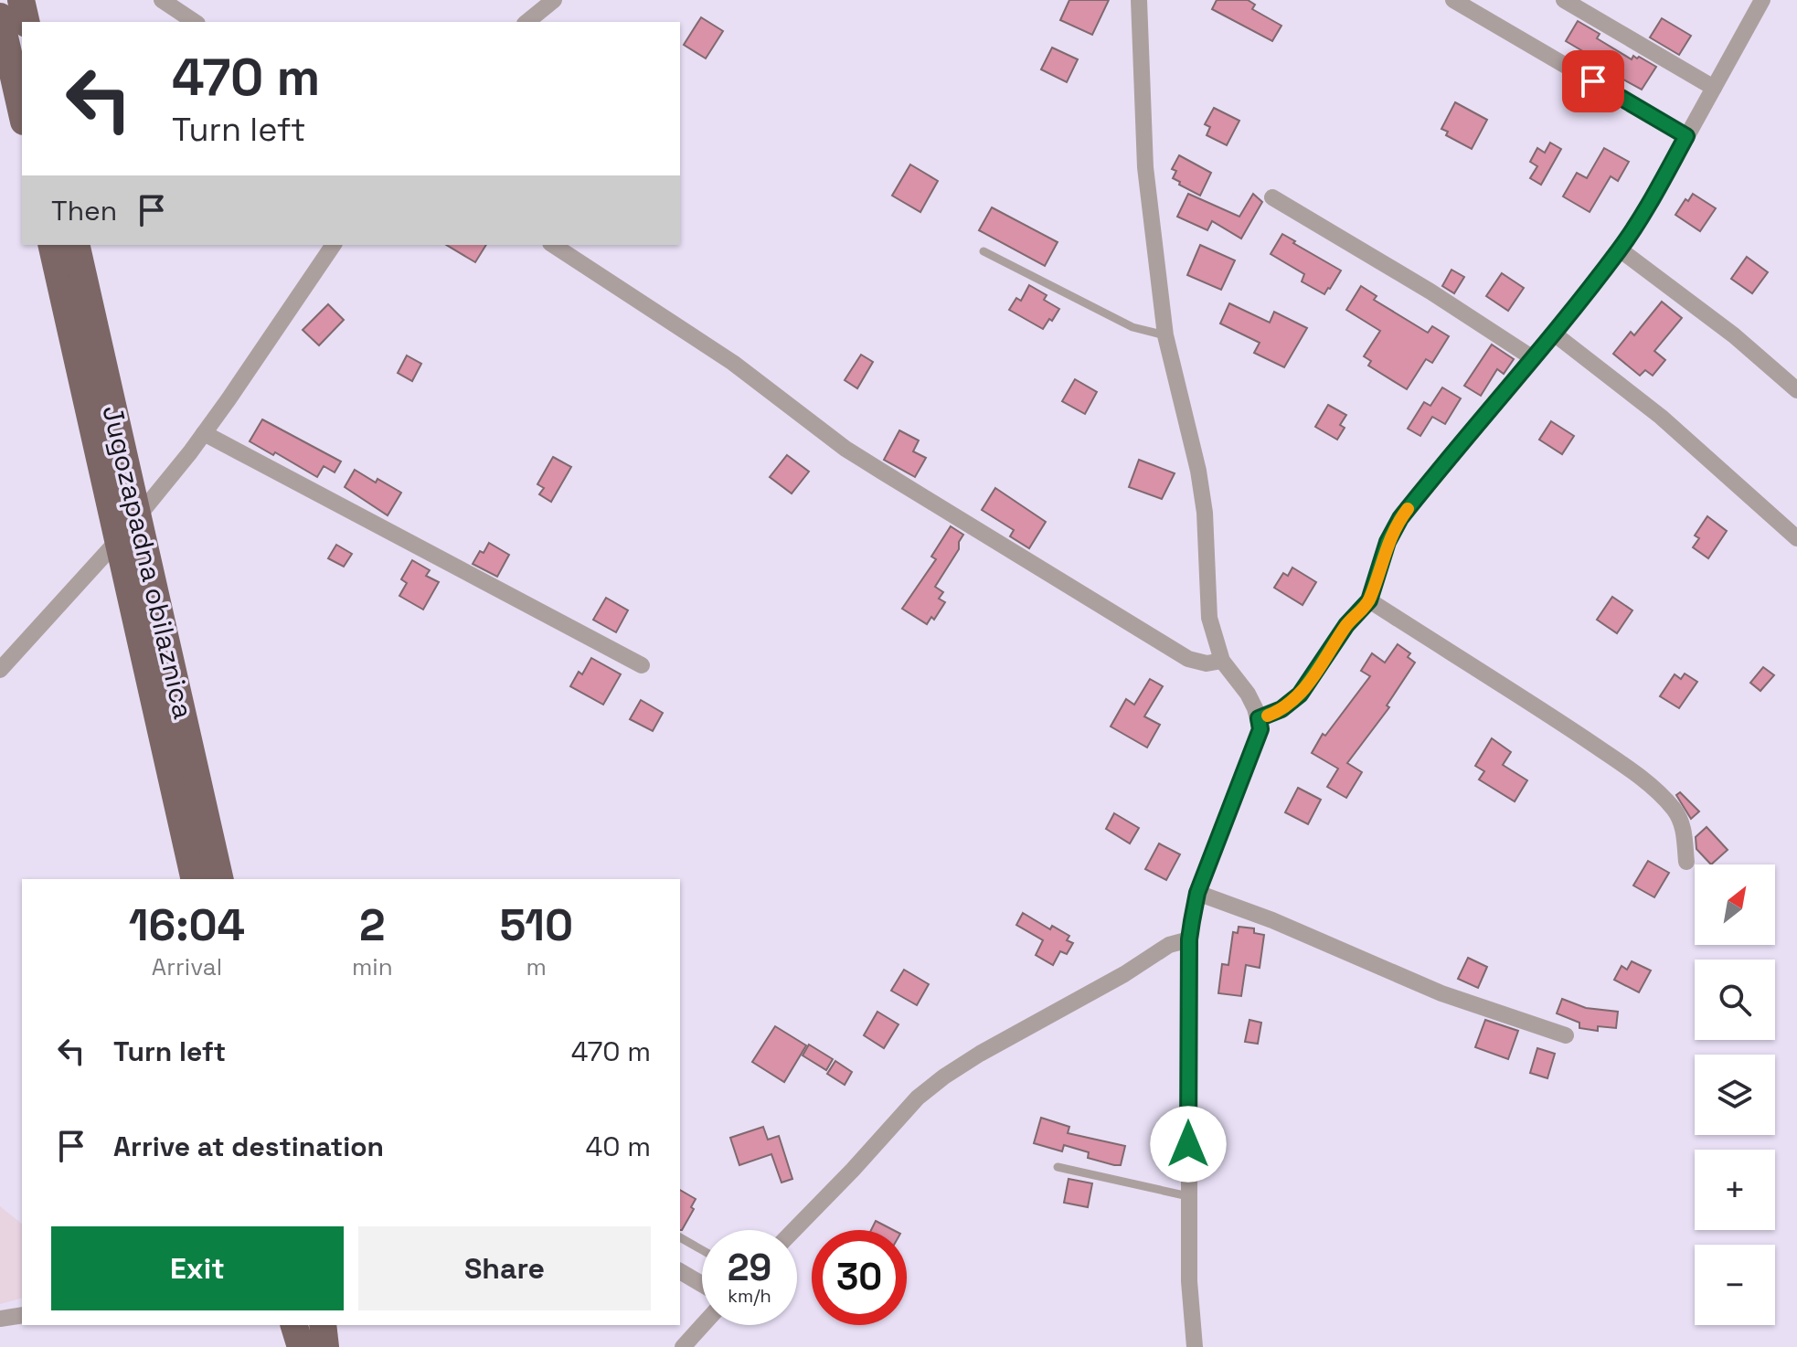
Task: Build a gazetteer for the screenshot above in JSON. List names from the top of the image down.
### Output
{
  "streets": {
    "main road": ["Jugozapadna obilaznica"]
  },
  "north": "top right",
  "page": {
    "turn": ["470 m", "Turn left"],
    "then": "Then",
    "map_buttons": ["+", "−"],
    "eta": [
      "16:04",
      "Arrival",
      "2",
      "min",
      "510",
      "m"
    ],
    "list": [
      {
        "name": "Turn left",
        "value": "470 m"
      },
      {
        "name": "Arrive at destination",
        "value": "40 m"
      }
    ],
    "buttons": ["Exit", "Share"],
    "speed": "29 km/h",
    "limit": "30"
  }
}
